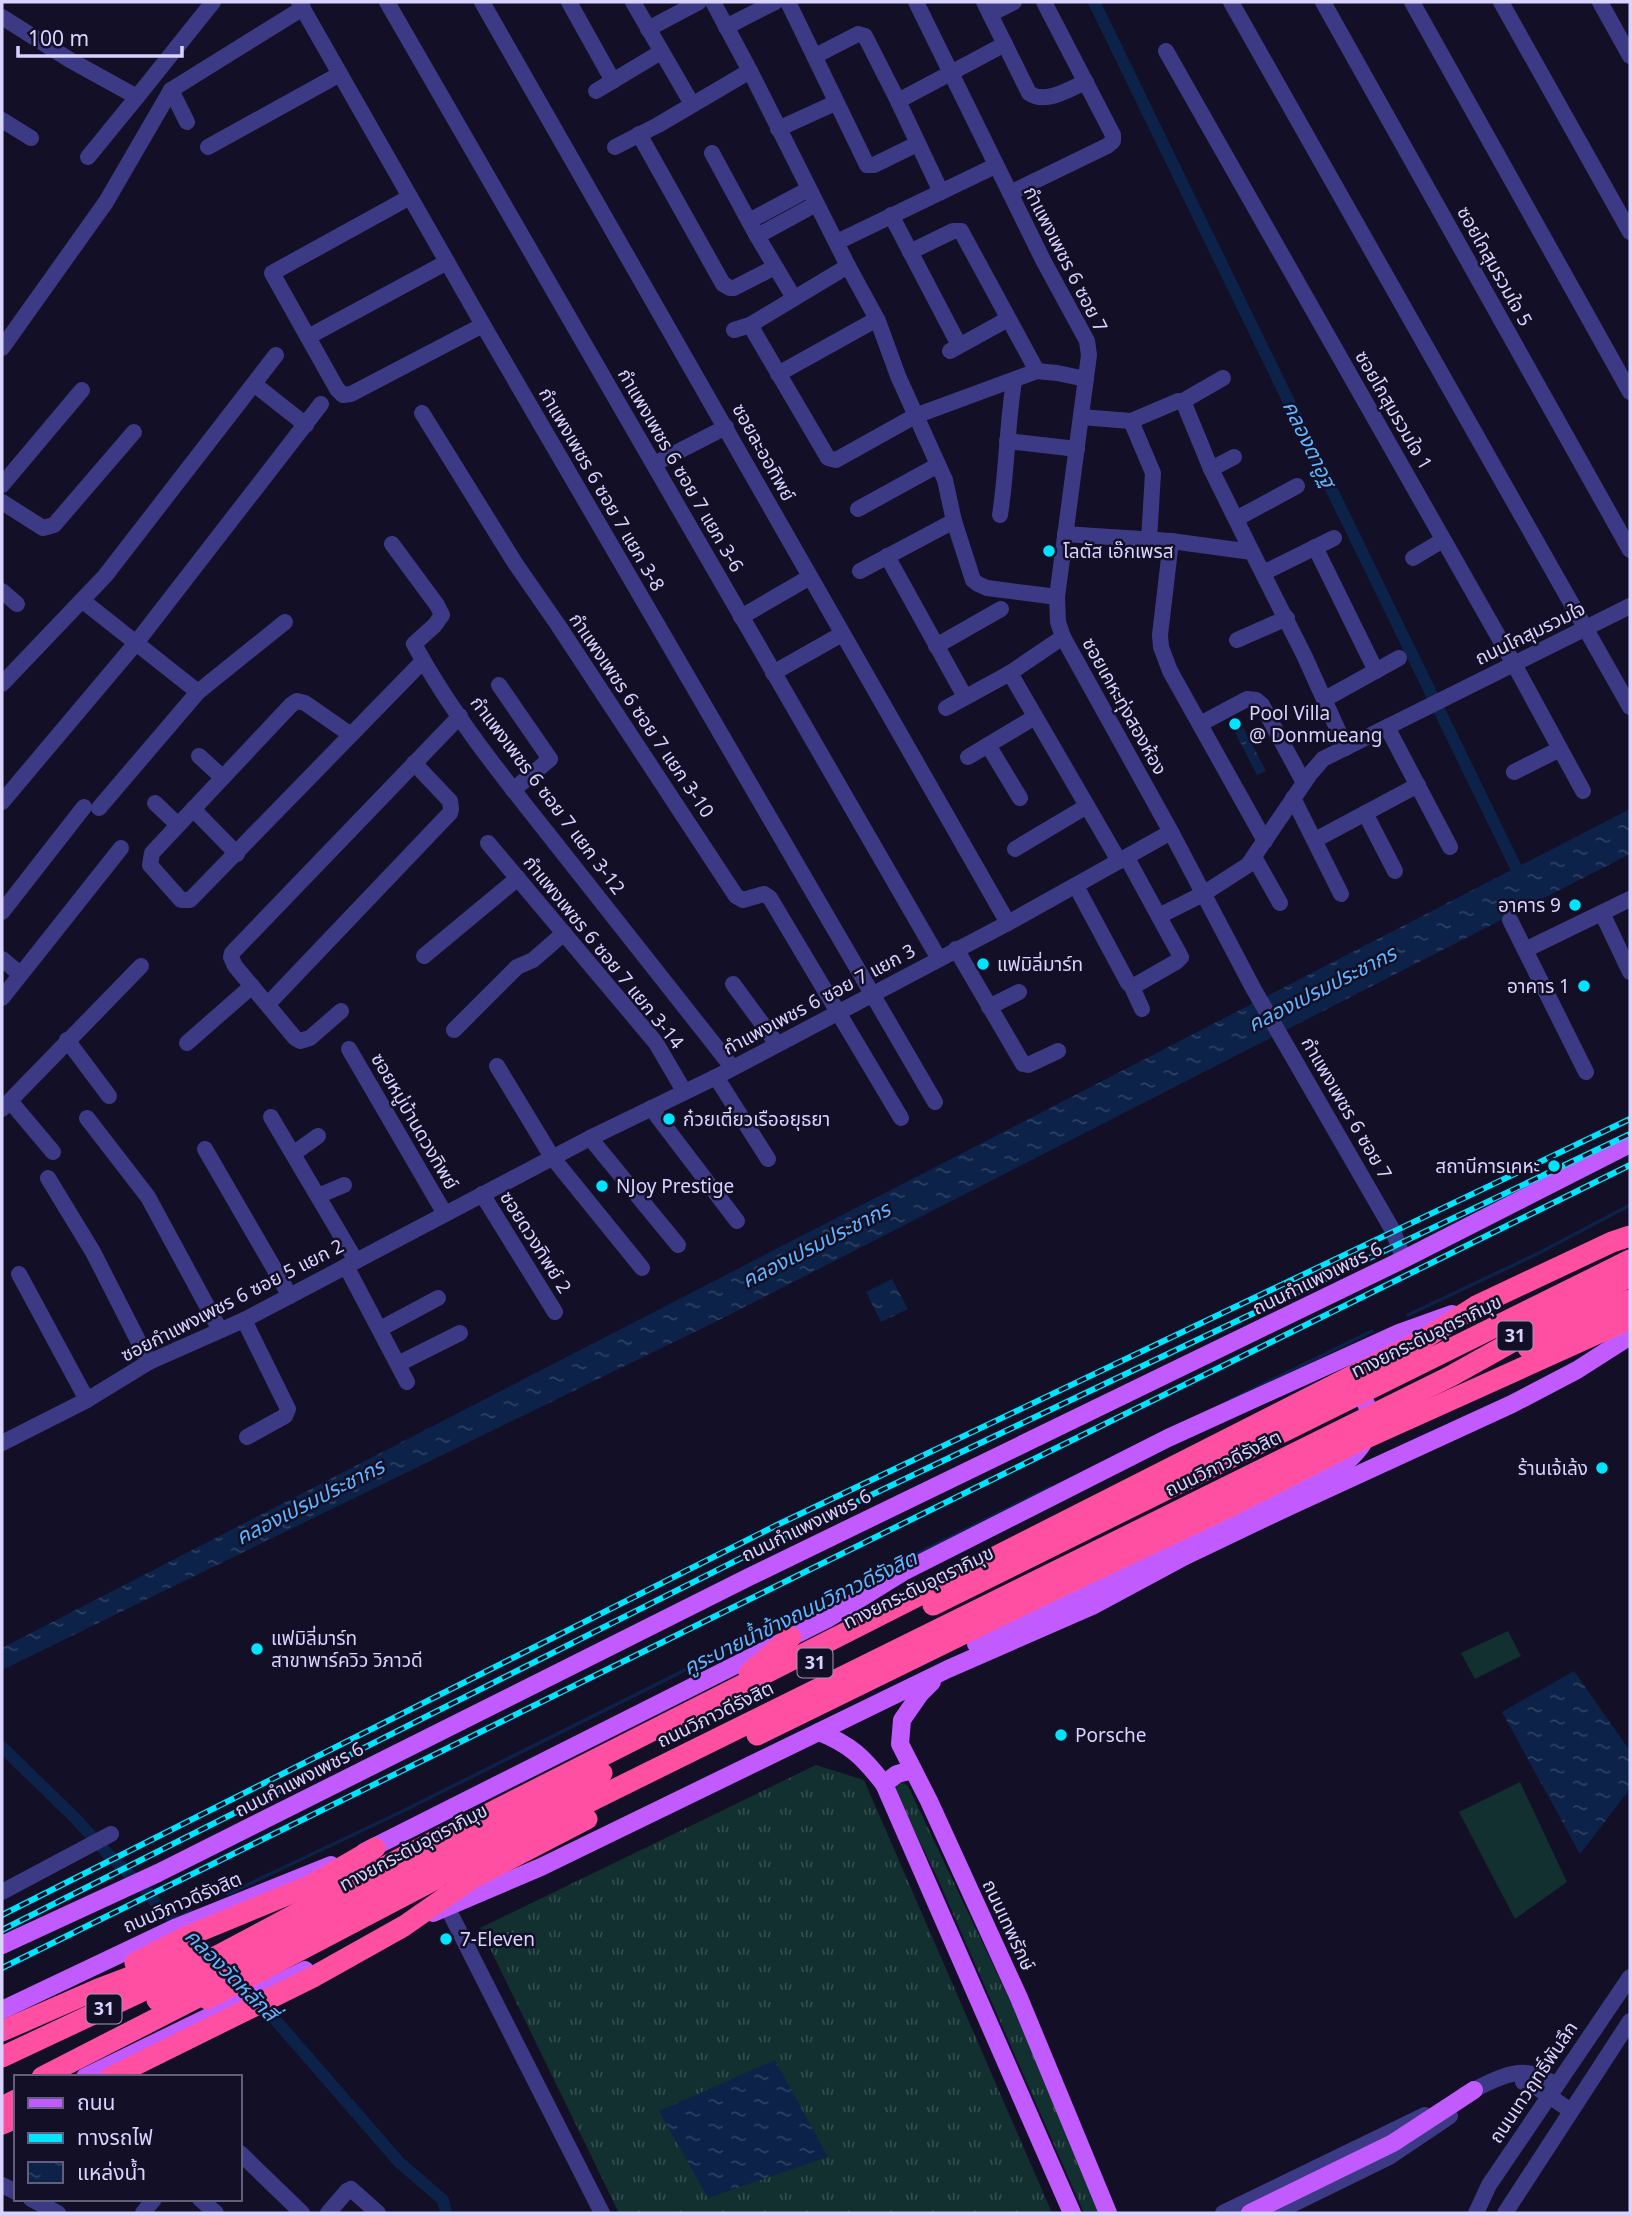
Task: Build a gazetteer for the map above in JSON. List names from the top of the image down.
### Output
{
  "streets": {
    "highway": ["ทางยกระดับอุตราภิมุข", "31", "ถนนวิภาวดีรังสิต"],
    "main road": ["ถนนกำแพงเพชร 6", "ถนนเทพรักษ์"],
    "street": [
      "กำแพงเพชร 6 ซอย 7",
      "ซอยโกสุมรวมใจ 5",
      "ซอยโกสุมรวมใจ 1",
      "ซอยละออทิพย์",
      "กำแพงเพชร 6 ซอย 7 แยก 3-6",
      "กำแพงเพชร 6 ซอย 7 แยก 3-8",
      "ถนนโกสุมรวมใจ",
      "ซอยเคหะทุ่งสองห้อง",
      "กำแพงเพชร 6 ซอย 7 แยก 3-10",
      "กำแพงเพชร 6 ซอย 7 แยก 3-12",
      "กำแพงเพชร 6 ซอย 7 แยก 3-14",
      "กำแพงเพชร 6 ซอย 7 แยก 3",
      "ซอยหมู่บ้านดวงทิพย์",
      "ซอยดวงทิพย์ 2",
      "ซอยกำแพงเพชร 6 ซอย 5 แยก 2",
      "ถนนเทวฤทธิ์พันลึก"
    ]
  },
  "crossings": [
    ["กำแพงเพชร 6 ซอย 7", "ถนนโกสุมรวมใจ"],
    ["กำแพงเพชร 6 ซอย 7", "ซอยเคหะทุ่งสองห้อง"],
    ["กำแพงเพชร 6 ซอย 7", "กำแพงเพชร 6 ซอย 7 แยก 3"],
    ["กำแพงเพชร 6 ซอย 7", "ถนนกำแพงเพชร 6"],
    ["ซอยโกสุมรวมใจ 1", "ถนนโกสุมรวมใจ"],
    ["ซอยละออทิพย์", "กำแพงเพชร 6 ซอย 7 แยก 3"],
    ["กำแพงเพชร 6 ซอย 7 แยก 3-6", "กำแพงเพชร 6 ซอย 7 แยก 3"],
    ["กำแพงเพชร 6 ซอย 7 แยก 3-8", "กำแพงเพชร 6 ซอย 7 แยก 3"],
    ["ซอยเคหะทุ่งสองห้อง", "กำแพงเพชร 6 ซอย 7 แยก 3"],
    ["กำแพงเพชร 6 ซอย 7 แยก 3-10", "กำแพงเพชร 6 ซอย 7 แยก 3"],
    ["กำแพงเพชร 6 ซอย 7 แยก 3-12", "กำแพงเพชร 6 ซอย 7 แยก 3"],
    ["กำแพงเพชร 6 ซอย 7 แยก 3-14", "กำแพงเพชร 6 ซอย 7 แยก 3"],
    ["กำแพงเพชร 6 ซอย 7 แยก 3", "ซอยดวงทิพย์ 2"],
    ["กำแพงเพชร 6 ซอย 7 แยก 3", "ซอยกำแพงเพชร 6 ซอย 5 แยก 2"],
    ["ซอยหมู่บ้านดวงทิพย์", "ซอยกำแพงเพชร 6 ซอย 5 แยก 2"],
    ["ซอยดวงทิพย์ 2", "ซอยกำแพงเพชร 6 ซอย 5 แยก 2"],
    ["ทางยกระดับอุตราภิมุข", "ถนนวิภาวดีรังสิต"]
  ],
  "water": [
    "คลองตาอูฐ",
    "คลองเปรมประชากร",
    "คูระบายน้ำข้างถนนวิภาวดีรังสิต",
    "คลองวัดหลักสี่"
  ],
  "places": [
    "โลตัส เอ๊กเพรส",
    "Pool Villa @ Donmueang",
    "อาคาร 9",
    "แฟมิลี่มาร์ท",
    "อาคาร 1",
    "ก๋วยเตี๋ยวเรืออยุธยา",
    "สถานีการเคหะ",
    "NJoy Prestige",
    "ร้านเจ้เล้ง",
    "แฟมิลี่มาร์ท สาขาพาร์ควิว วิภาวดี",
    "Porsche",
    "7-Eleven"
  ],
  "legend": ["ถนน", "ทางรถไฟ", "แหล่งน้ำ"],
  "scale_bar": "100 m"
}
